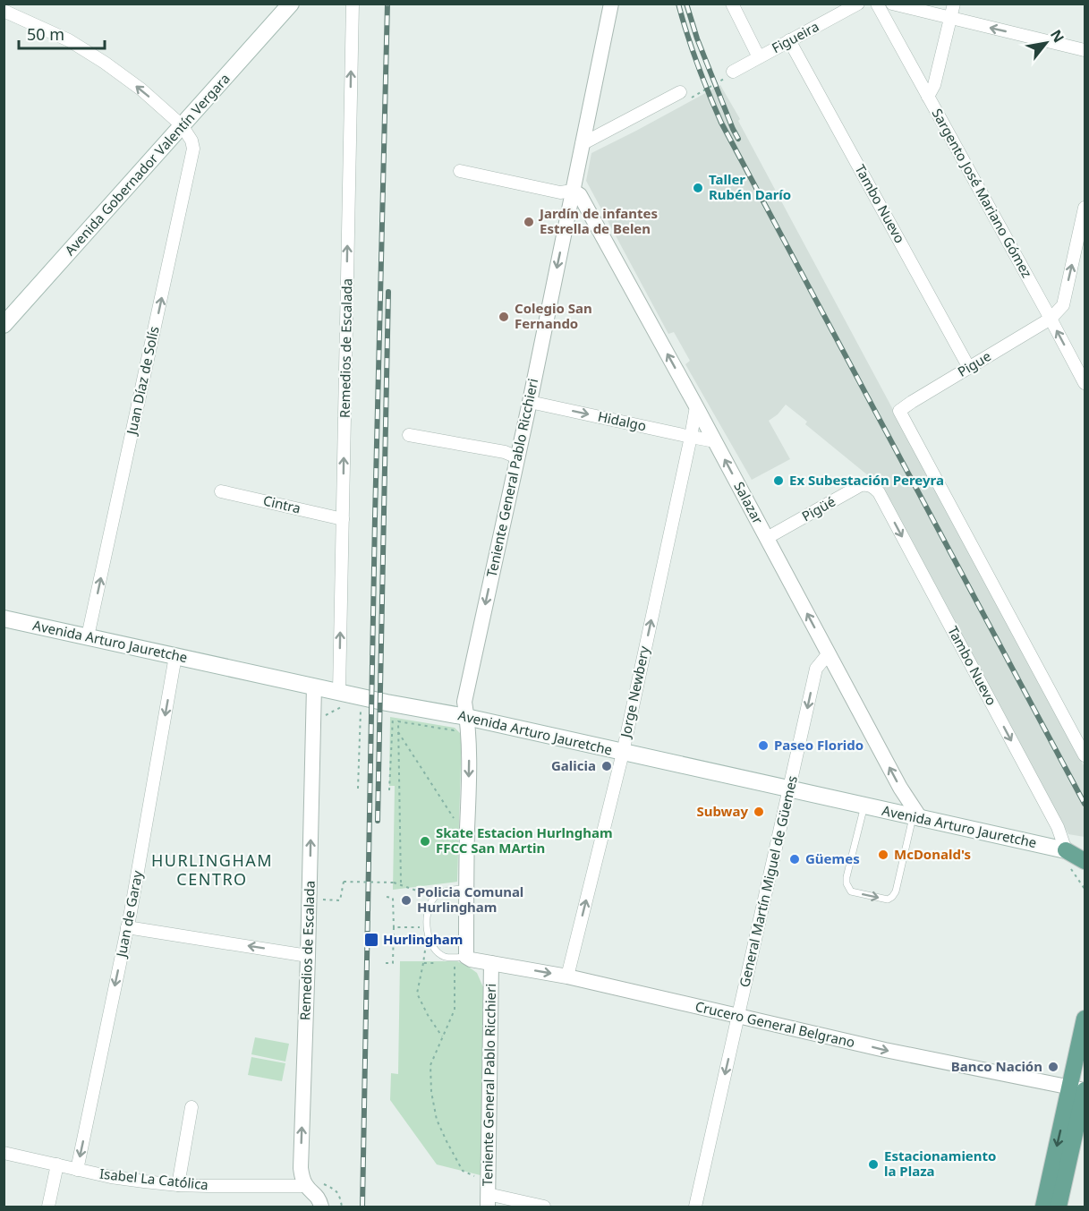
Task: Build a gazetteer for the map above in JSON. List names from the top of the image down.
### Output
{
  "streets": {
    "main road": ["Avenida Gobernador Valentín Vergara", "Avenida Arturo Jauretche"],
    "street": [
      "Figueira",
      "Sargento José Mariano Gómez",
      "Tambo Nuevo",
      "Remedios de Escalada",
      "Pigue",
      "Juan Díaz de Solís",
      "Hidalgo",
      "Teniente General Pablo Ricchieri",
      "Salazar",
      "Cintra",
      "Pigüé",
      "Jorge Newbery",
      "General Martín Miguel de Güemes",
      "Juan de Garay",
      "Crucero General Belgrano",
      "Isabel La Católica"
    ]
  },
  "crossings": [
    ["Figueira", "Tambo Nuevo"],
    ["Avenida Gobernador Valentín Vergara", "Juan Díaz de Solís"],
    ["Sargento José Mariano Gómez", "Pigue"],
    ["Tambo Nuevo", "Pigue"],
    ["Tambo Nuevo", "Pigüé"],
    ["Tambo Nuevo", "Avenida Arturo Jauretche"],
    ["Remedios de Escalada", "Cintra"],
    ["Remedios de Escalada", "Avenida Arturo Jauretche"],
    ["Remedios de Escalada", "Isabel La Católica"],
    ["Juan Díaz de Solís", "Avenida Arturo Jauretche"],
    ["Hidalgo", "Teniente General Pablo Ricchieri"],
    ["Hidalgo", "Salazar"],
    ["Hidalgo", "Jorge Newbery"],
    ["Teniente General Pablo Ricchieri", "Salazar"],
    ["Teniente General Pablo Ricchieri", "Avenida Arturo Jauretche"],
    ["Teniente General Pablo Ricchieri", "Crucero General Belgrano"],
    ["Salazar", "Pigüé"],
    ["Salazar", "Avenida Arturo Jauretche"],
    ["Salazar", "Jorge Newbery"],
    ["Salazar", "General Martín Miguel de Güemes"],
    ["Avenida Arturo Jauretche", "Jorge Newbery"],
    ["Avenida Arturo Jauretche", "General Martín Miguel de Güemes"],
    ["Avenida Arturo Jauretche", "Juan de Garay"],
    ["Jorge Newbery", "Crucero General Belgrano"],
    ["General Martín Miguel de Güemes", "Crucero General Belgrano"],
    ["Juan de Garay", "Isabel La Católica"]
  ],
  "one_way": [
    "Tambo Nuevo",
    "Remedios de Escalada",
    "Juan Díaz de Solís",
    "Hidalgo",
    "Teniente General Pablo Ricchieri",
    "Salazar",
    "Jorge Newbery",
    "General Martín Miguel de Güemes",
    "Juan de Garay",
    "Crucero General Belgrano"
  ],
  "districts": ["HURLINGHAM CENTRO"],
  "places": {
    "other": [
      "Taller Rubén Darío",
      "Jardín de infantes Estrella de Belen",
      "Colegio San Fernando",
      "Ex Subestación Pereyra",
      "Paseo Florido",
      "Galicia",
      "Subway",
      "Skate Estacion Hurlngham FFCC San MArtin",
      "McDonald's",
      "Güemes",
      "Policia Comunal Hurlingham",
      "Banco Nación",
      "Estacionamiento la Plaza"
    ],
    "transit": ["Hurlingham"]
  },
  "scale_bar": "50 m",
  "north": "top right"
}
